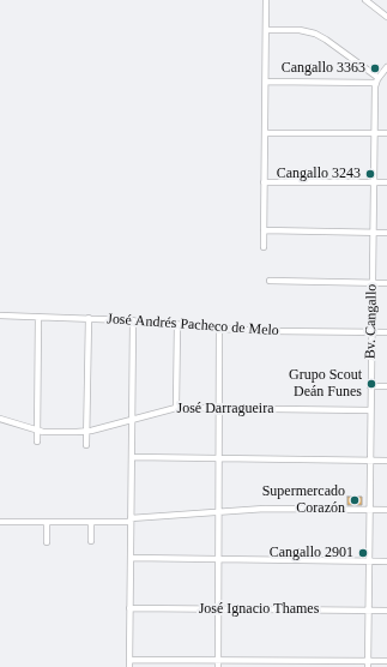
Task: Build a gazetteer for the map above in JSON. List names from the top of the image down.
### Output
{
  "streets": {
    "street": [
      "Bv. Cangallo",
      "José Andrés Pacheco de Melo",
      "José Darragueira",
      "José Ignacio Thames"
    ]
  },
  "crossings": [
    ["Bv. Cangallo", "José Andrés Pacheco de Melo"],
    ["Bv. Cangallo", "José Darragueira"],
    ["Bv. Cangallo", "José Ignacio Thames"]
  ],
  "places": [
    "Cangallo 3363",
    "Cangallo 3243",
    "Grupo Scout Deán Funes",
    "Supermercado Corazón",
    "Cangallo 2901"
  ]
}
